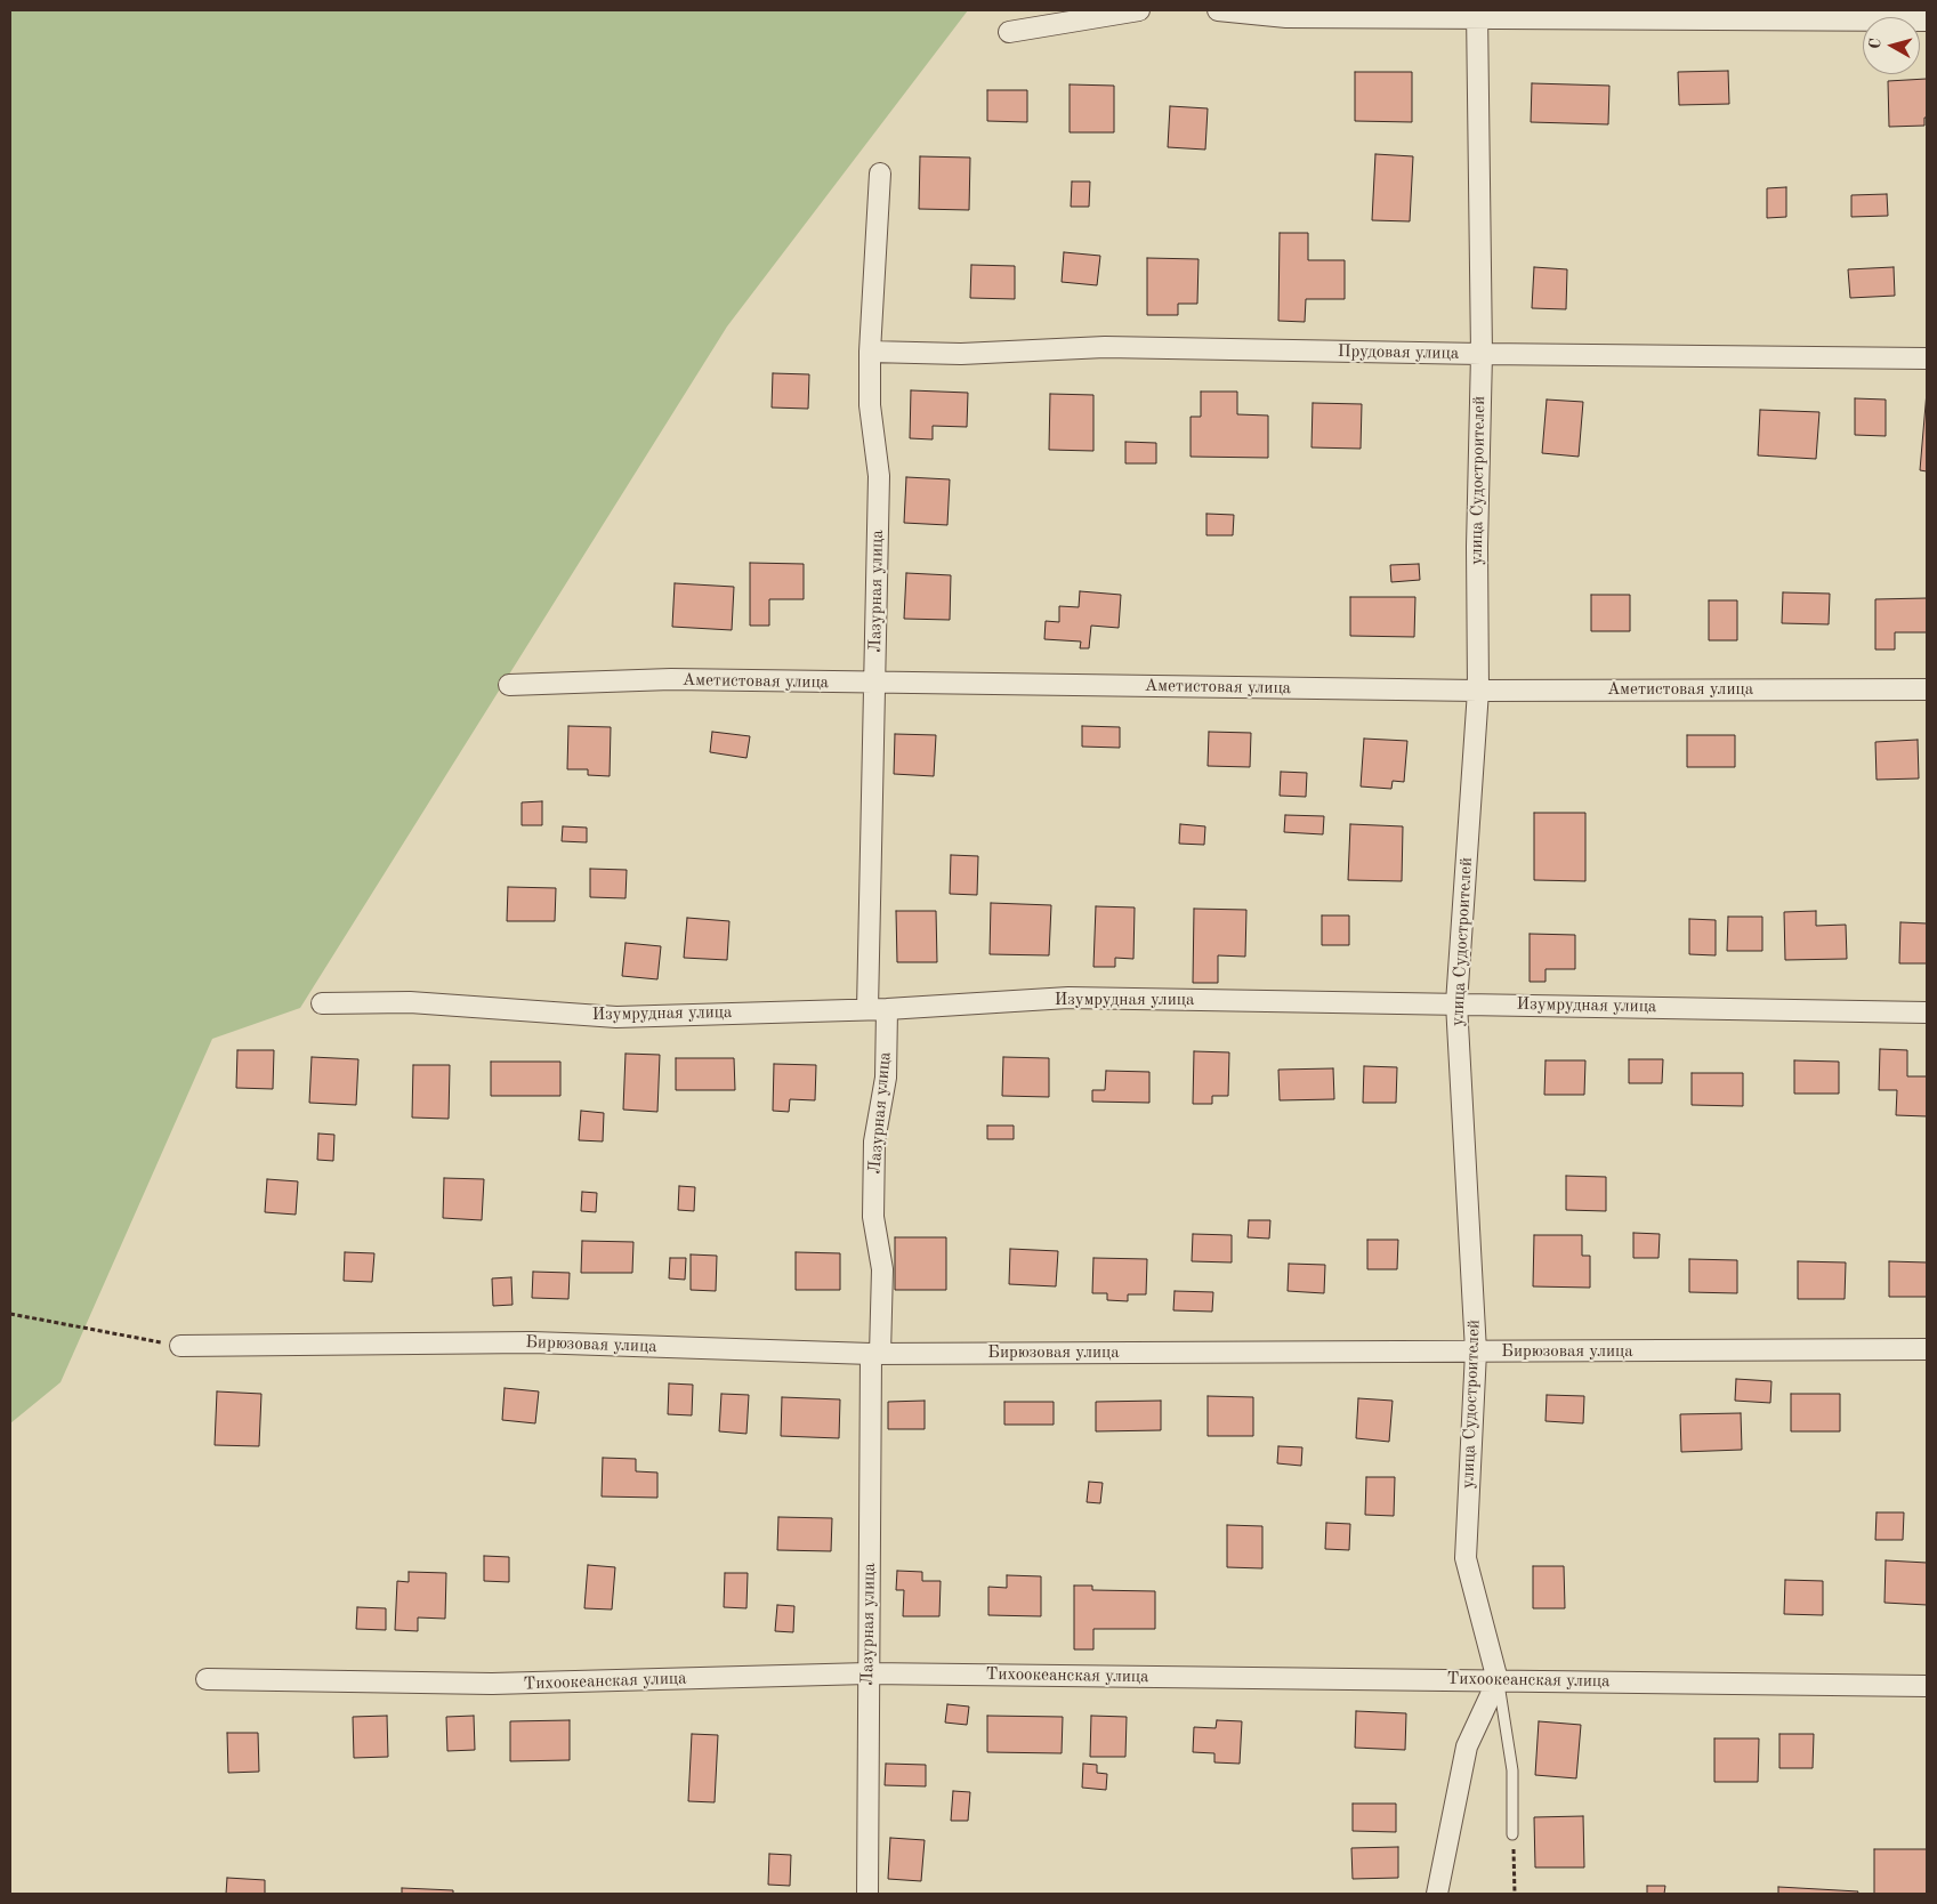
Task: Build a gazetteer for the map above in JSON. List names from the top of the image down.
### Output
{
  "streets": {
    "street": [
      "Прудовая улица",
      "улица Судостроителей",
      "Лазурная улица",
      "Аметистовая улица",
      "Изумрудная улица",
      "Бирюзовая улица",
      "Тихоокеанская улица"
    ]
  },
  "crossings": [
    ["Прудовая улица", "улица Судостроителей"],
    ["Прудовая улица", "Лазурная улица"],
    ["улица Судостроителей", "Аметистовая улица"],
    ["улица Судостроителей", "Изумрудная улица"],
    ["улица Судостроителей", "Бирюзовая улица"],
    ["улица Судостроителей", "Тихоокеанская улица"],
    ["Лазурная улица", "Аметистовая улица"],
    ["Лазурная улица", "Изумрудная улица"],
    ["Лазурная улица", "Бирюзовая улица"],
    ["Лазурная улица", "Тихоокеанская улица"]
  ],
  "north": "left"
}
